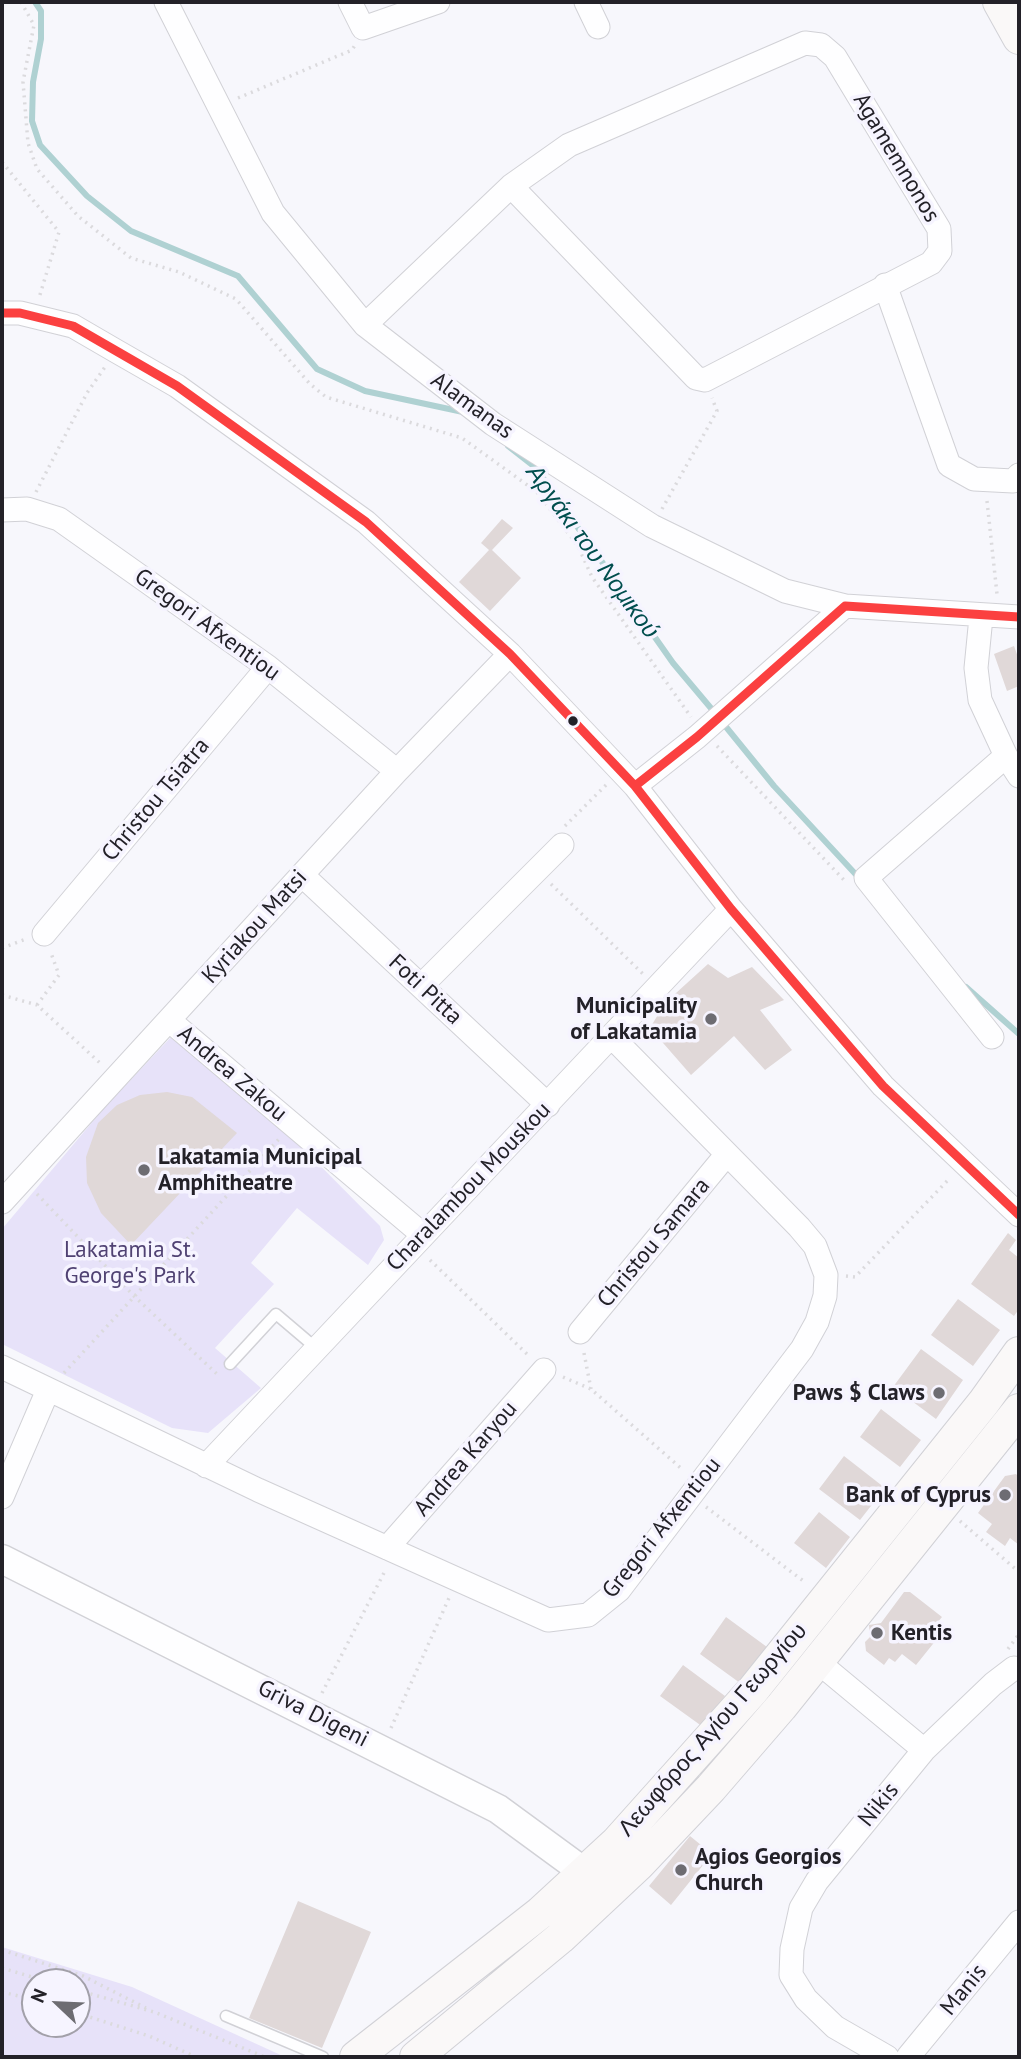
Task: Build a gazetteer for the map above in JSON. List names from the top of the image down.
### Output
{
  "streets": {
    "main road": ["Λεωφόρος Αγίου Γεωργίου"],
    "street": [
      "Agamemnonos",
      "Alamanas",
      "Gregori Afxentiou",
      "Christou Tsiatra",
      "Kyriakou Matsi",
      "Foti Pitta",
      "Andrea Zakou",
      "Charalambou Mouskou",
      "Christou Samara",
      "Andrea Karyou",
      "Griva Digeni",
      "Nikis",
      "Manis"
    ]
  },
  "crossings": [
    ["Agamemnonos", "Alamanas"],
    ["Gregori Afxentiou", "Christou Tsiatra"],
    ["Gregori Afxentiou", "Kyriakou Matsi"],
    ["Gregori Afxentiou", "Charalambou Mouskou"],
    ["Gregori Afxentiou", "Andrea Karyou"],
    ["Kyriakou Matsi", "Foti Pitta"],
    ["Kyriakou Matsi", "Andrea Zakou"],
    ["Foti Pitta", "Charalambou Mouskou"],
    ["Andrea Zakou", "Charalambou Mouskou"],
    ["Griva Digeni", "Λεωφόρος Αγίου Γεωργίου"]
  ],
  "water": ["Αργάκι του Νομικού"],
  "parks": ["Lakatamia St. George's Park"],
  "places": [
    "Municipality of Lakatamia",
    "Lakatamia Municipal Amphitheatre",
    "Paws $ Claws",
    "Bank of Cyprus",
    "Kentis",
    "Agios Georgios Church"
  ],
  "north": "top left"
}
